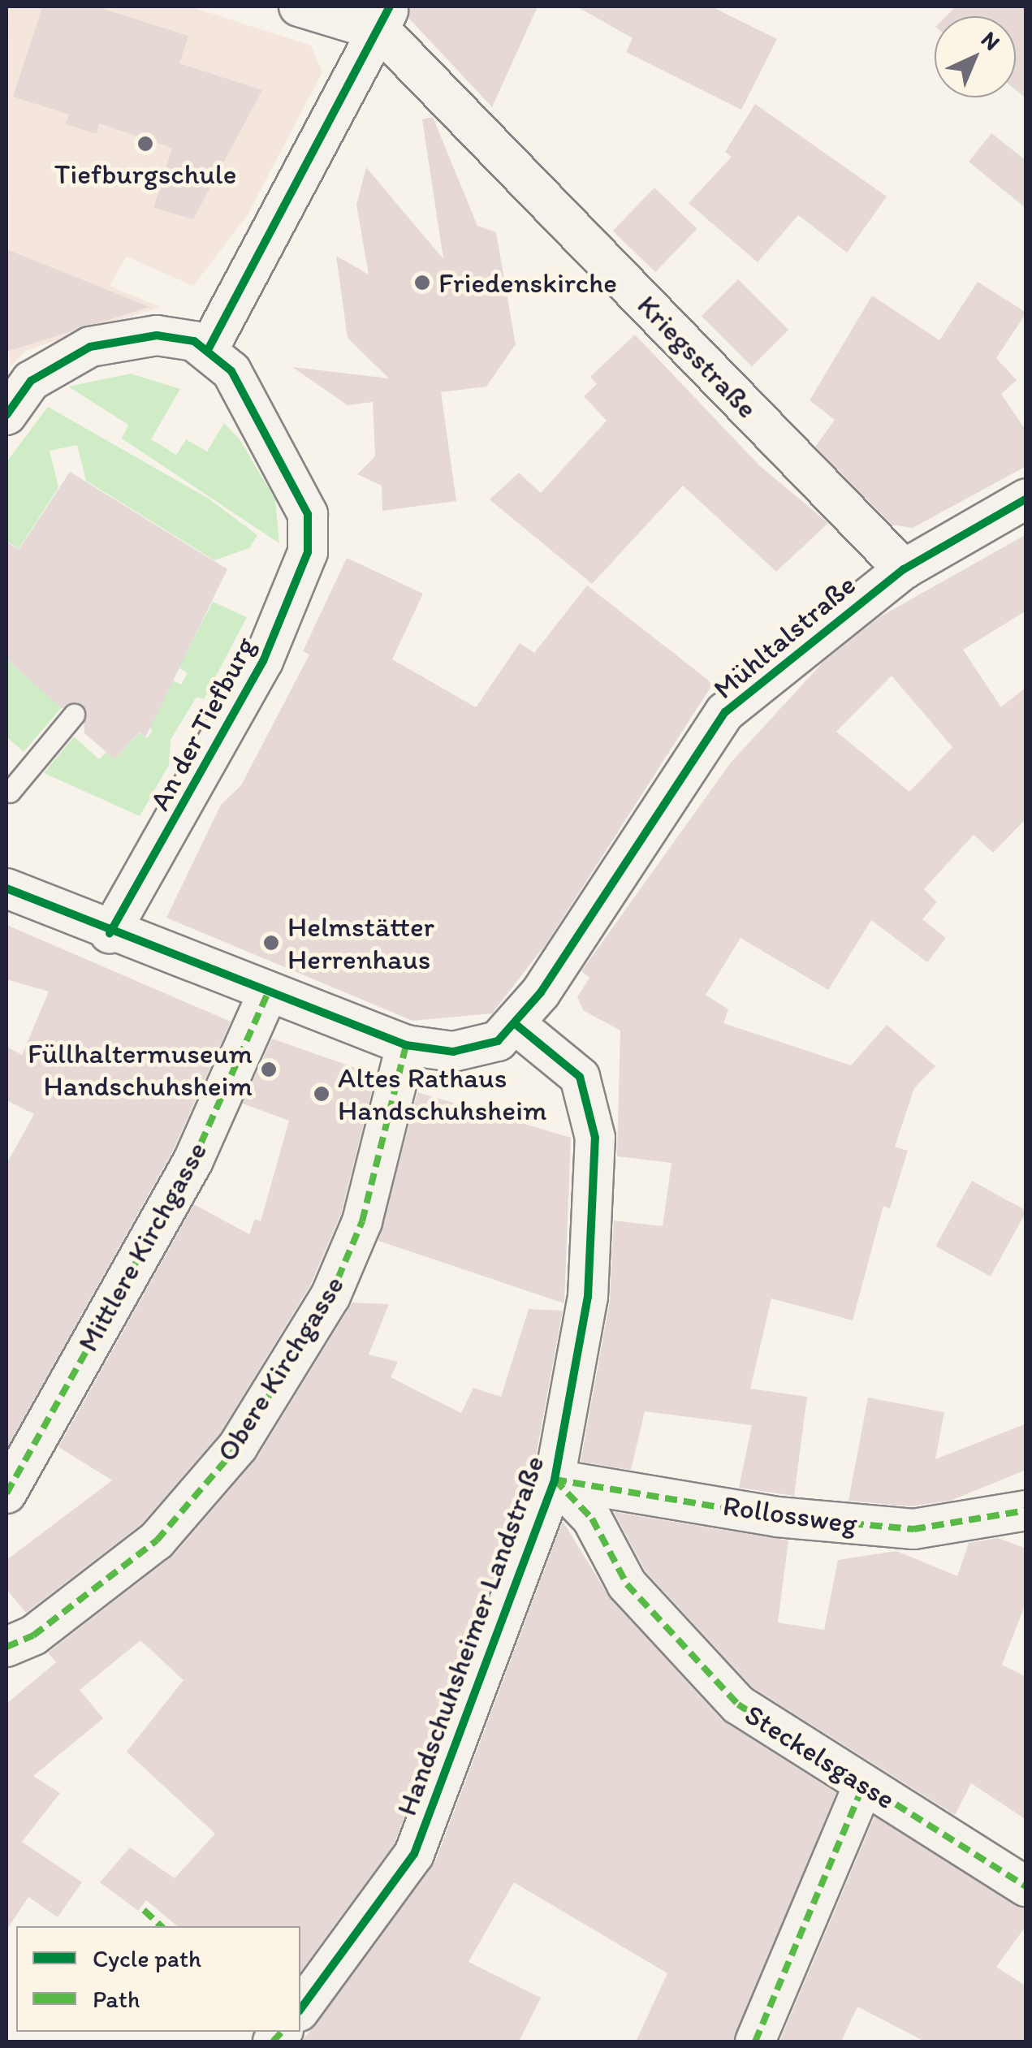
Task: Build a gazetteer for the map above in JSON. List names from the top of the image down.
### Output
{
  "streets": {
    "street": [
      "Kriegsstraße",
      "Mühltalstraße",
      "An der Tiefburg",
      "Mittlere Kirchgasse",
      "Obere Kirchgasse",
      "Rollossweg",
      "Handschuhsheimer Landstraße",
      "Steckelsgasse"
    ]
  },
  "crossings": [
    ["Kriegsstraße", "Mühltalstraße"],
    ["Mühltalstraße", "Handschuhsheimer Landstraße"],
    ["Rollossweg", "Handschuhsheimer Landstraße"],
    ["Rollossweg", "Steckelsgasse"],
    ["Handschuhsheimer Landstraße", "Steckelsgasse"]
  ],
  "places": [
    "Tiefburgschule",
    "Friedenskirche",
    "Helmstätter Herrenhaus",
    "Füllhaltermuseum Handschuhsheim",
    "Altes Rathaus Handschuhsheim"
  ],
  "legend": ["Cycle path", "Path"],
  "north": "top right"
}
